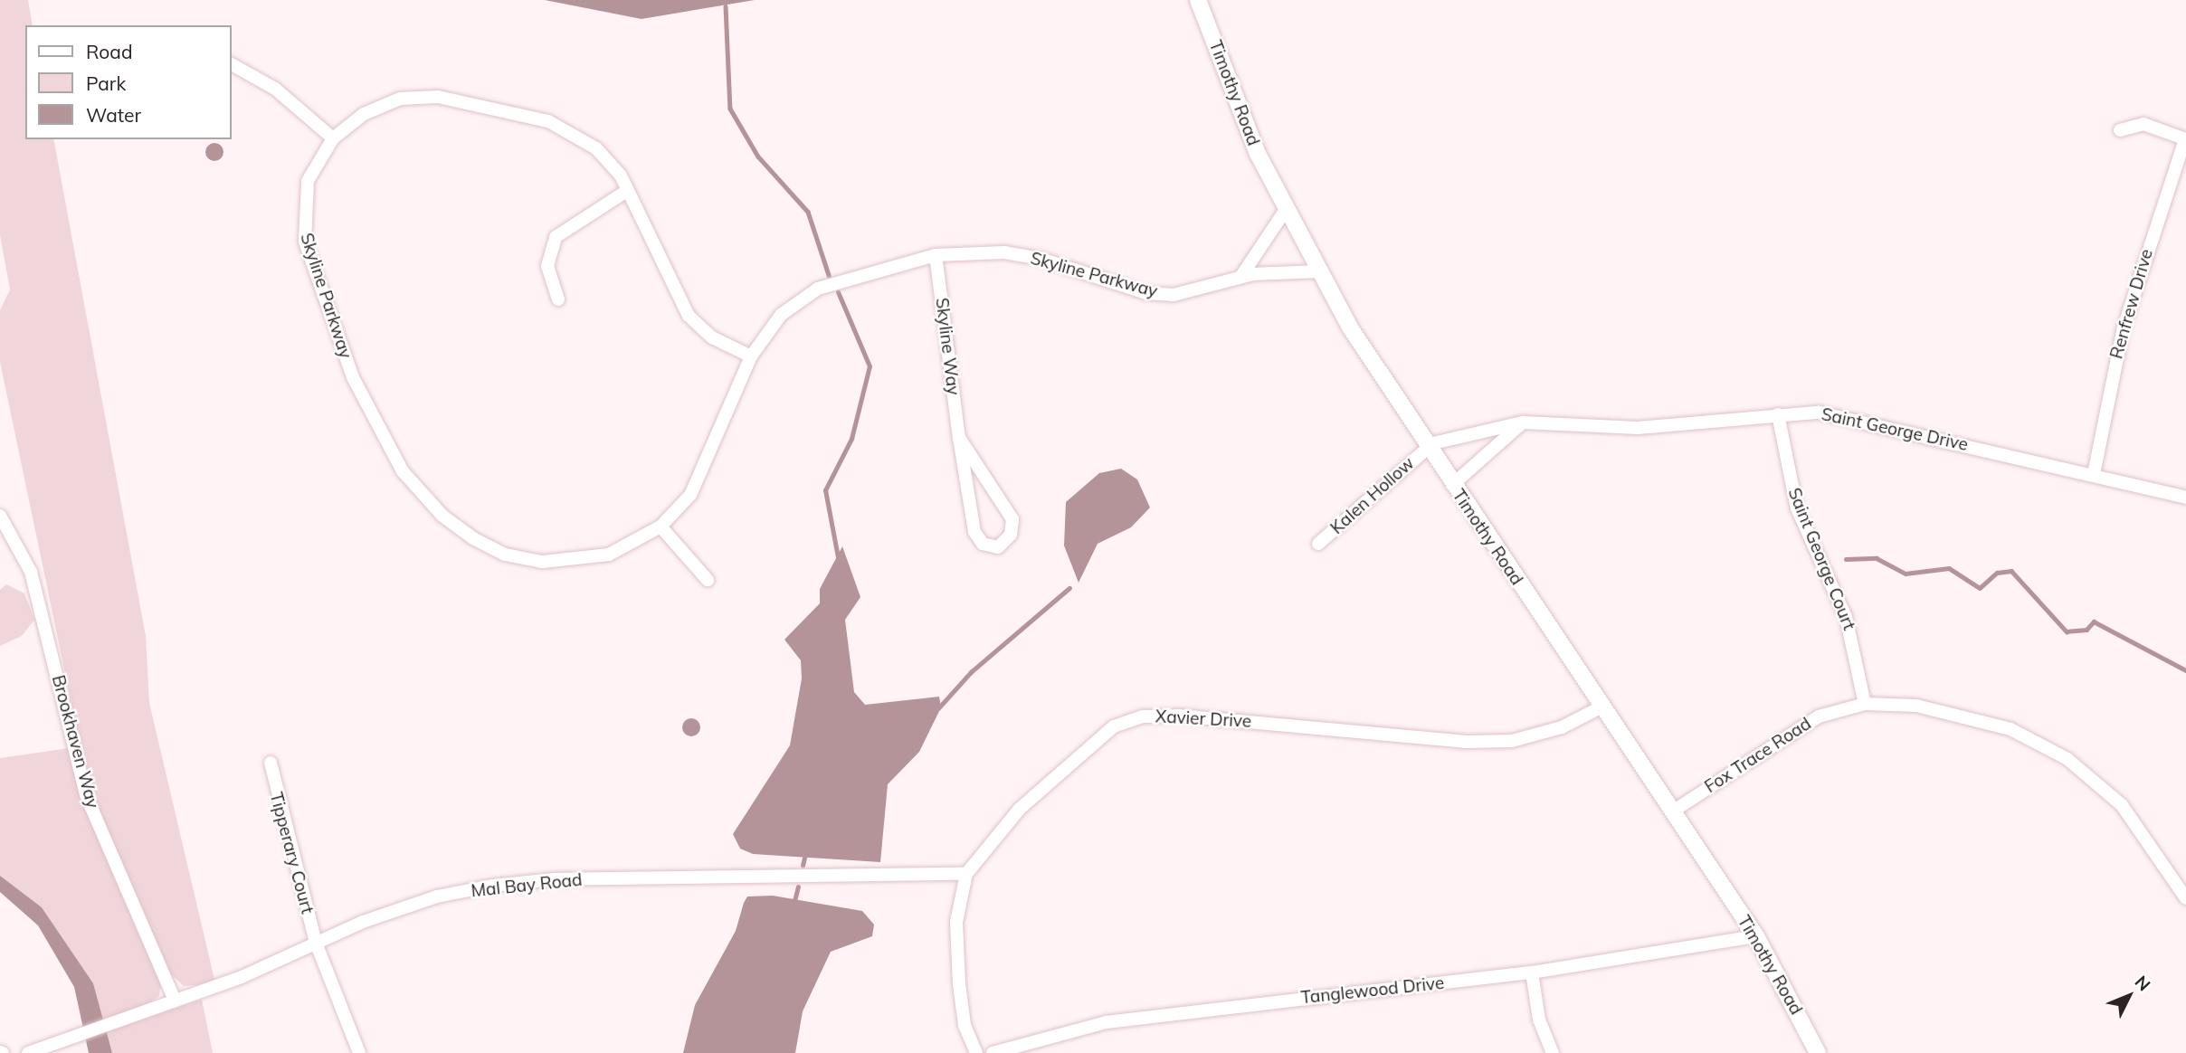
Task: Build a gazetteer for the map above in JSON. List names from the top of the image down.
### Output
{
  "streets": {
    "main road": ["Timothy Road"],
    "street": [
      "Skyline Parkway",
      "Renfrew Drive",
      "Skyline Way",
      "Saint George Drive",
      "Kalen Hollow",
      "Saint George Court",
      "Xavier Drive",
      "Brookhaven Way",
      "Fox Trace Road",
      "Tipperary Court",
      "Mal Bay Road",
      "Tanglewood Drive"
    ]
  },
  "crossings": [
    ["Timothy Road", "Skyline Parkway"],
    ["Timothy Road", "Saint George Drive"],
    ["Timothy Road", "Kalen Hollow"],
    ["Timothy Road", "Xavier Drive"],
    ["Timothy Road", "Fox Trace Road"],
    ["Timothy Road", "Tanglewood Drive"],
    ["Skyline Parkway", "Skyline Way"],
    ["Renfrew Drive", "Saint George Drive"],
    ["Saint George Drive", "Kalen Hollow"],
    ["Saint George Drive", "Saint George Court"],
    ["Saint George Court", "Fox Trace Road"],
    ["Xavier Drive", "Mal Bay Road"],
    ["Brookhaven Way", "Mal Bay Road"],
    ["Tipperary Court", "Mal Bay Road"]
  ],
  "legend": ["Road", "Park", "Water"],
  "north": "top right"
}
